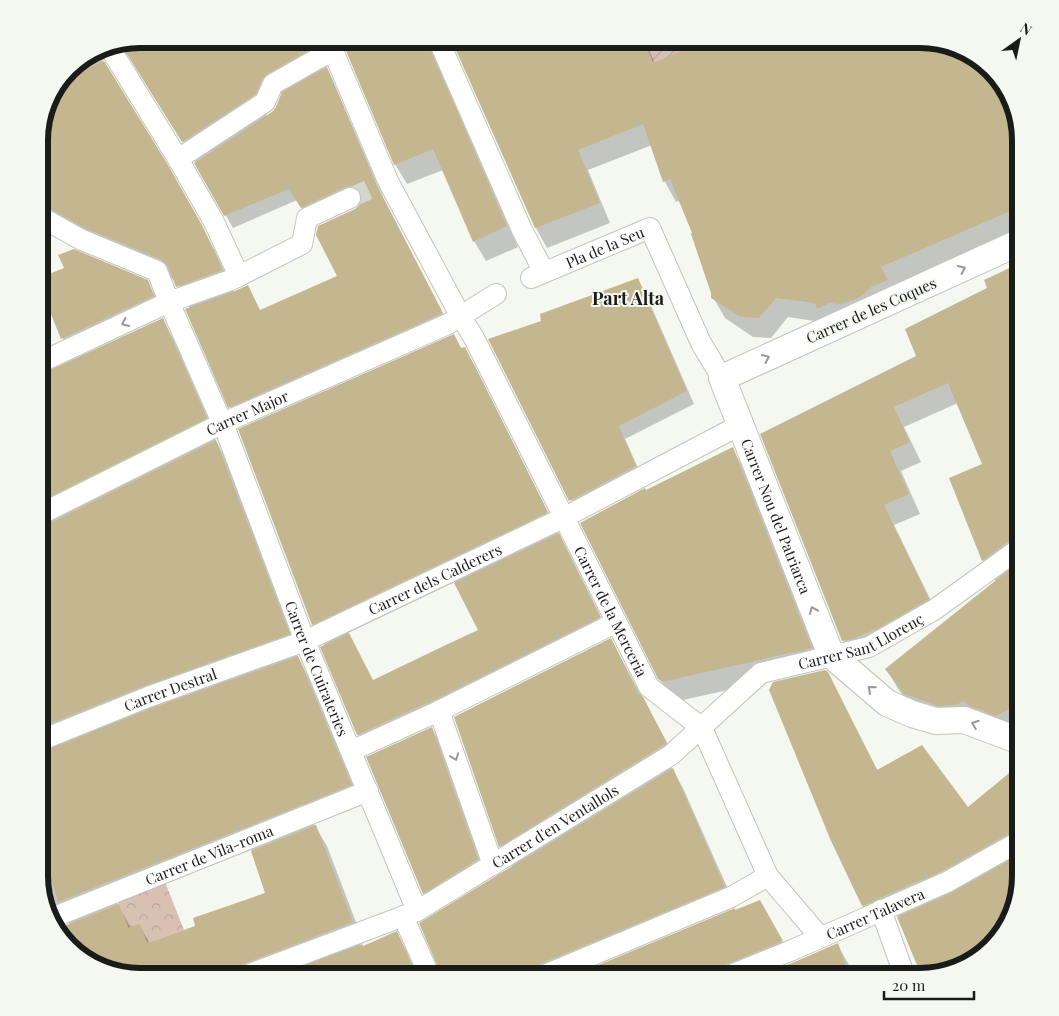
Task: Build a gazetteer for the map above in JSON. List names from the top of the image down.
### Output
{
  "streets": {
    "street": [
      "Pla de la Seu",
      "Carrer de les Coques",
      "Carrer Major",
      "Carrer Nou del Patriarca",
      "Carrer dels Calderers",
      "Carrer de la Merceria",
      "Carrer Sant Llorenç",
      "Carrer de Cuirateries",
      "Carrer Destral",
      "Carrer d'en Ventallols",
      "Carrer de Vila-roma",
      "Carrer Talavera"
    ]
  },
  "crossings": [
    ["Pla de la Seu", "Carrer de les Coques"],
    ["Pla de la Seu", "Carrer Nou del Patriarca"],
    ["Carrer de les Coques", "Carrer Nou del Patriarca"],
    ["Carrer Major", "Carrer de la Merceria"],
    ["Carrer Major", "Carrer de Cuirateries"],
    ["Carrer Nou del Patriarca", "Carrer dels Calderers"],
    ["Carrer Nou del Patriarca", "Carrer Sant Llorenç"],
    ["Carrer dels Calderers", "Carrer de la Merceria"],
    ["Carrer dels Calderers", "Carrer de Cuirateries"],
    ["Carrer dels Calderers", "Carrer Destral"],
    ["Carrer de la Merceria", "Carrer Sant Llorenç"],
    ["Carrer de la Merceria", "Carrer d'en Ventallols"],
    ["Carrer de la Merceria", "Carrer Talavera"],
    ["Carrer Sant Llorenç", "Carrer d'en Ventallols"],
    ["Carrer de Cuirateries", "Carrer Destral"],
    ["Carrer de Cuirateries", "Carrer d'en Ventallols"],
    ["Carrer de Cuirateries", "Carrer de Vila-roma"]
  ],
  "one_way": ["Carrer de les Coques", "Carrer Nou del Patriarca"],
  "districts": ["Part Alta"],
  "scale_bar": "20 m",
  "north": "top right"
}
